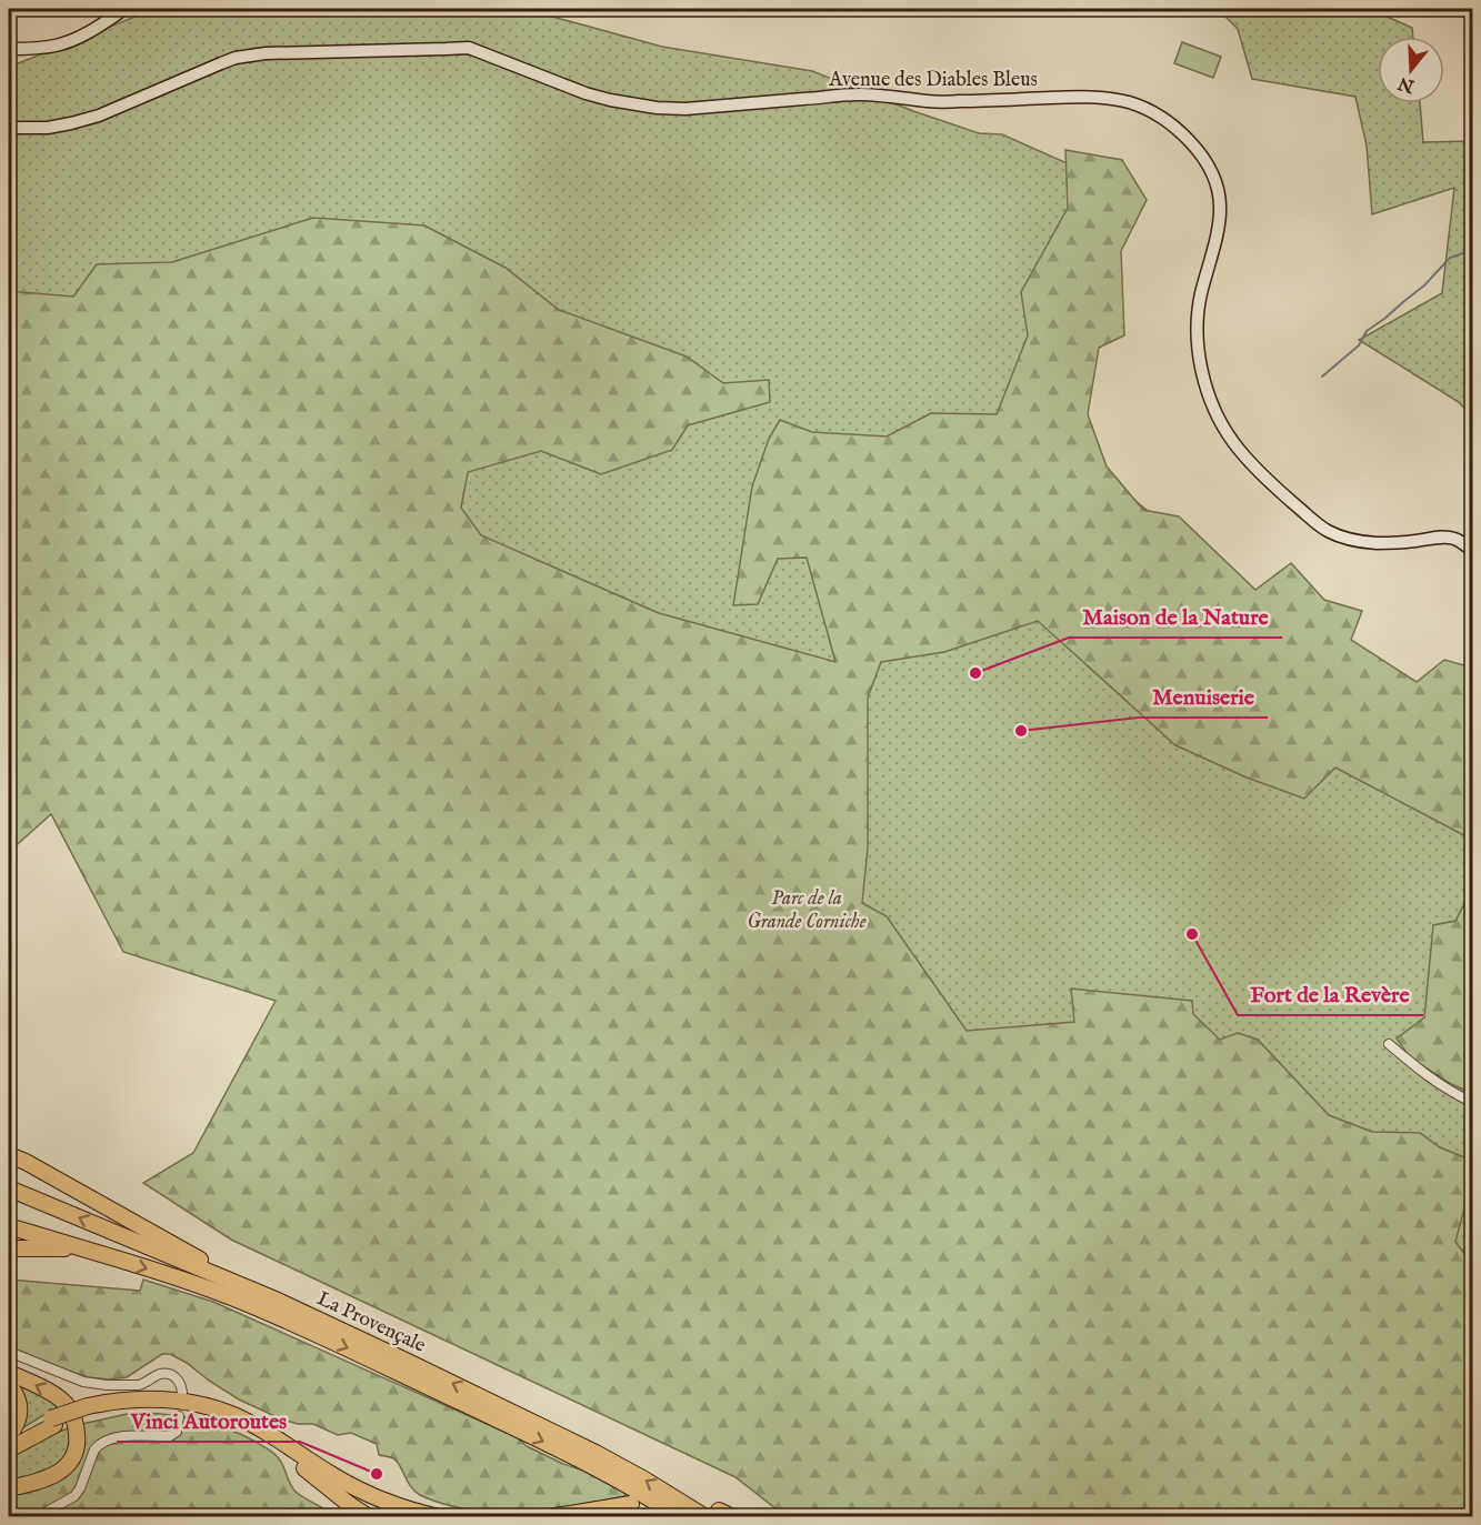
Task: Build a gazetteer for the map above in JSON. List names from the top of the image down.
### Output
{
  "streets": {
    "highway": ["La Provençale"],
    "main road": ["Avenue des Diables Bleus"]
  },
  "parks": ["Parc de la Grande Corniche"],
  "places": [
    "Maison de la Nature",
    "Menuiserie",
    "Fort de la Revère",
    "Vinci Autoroutes"
  ],
  "north": "bottom"
}
